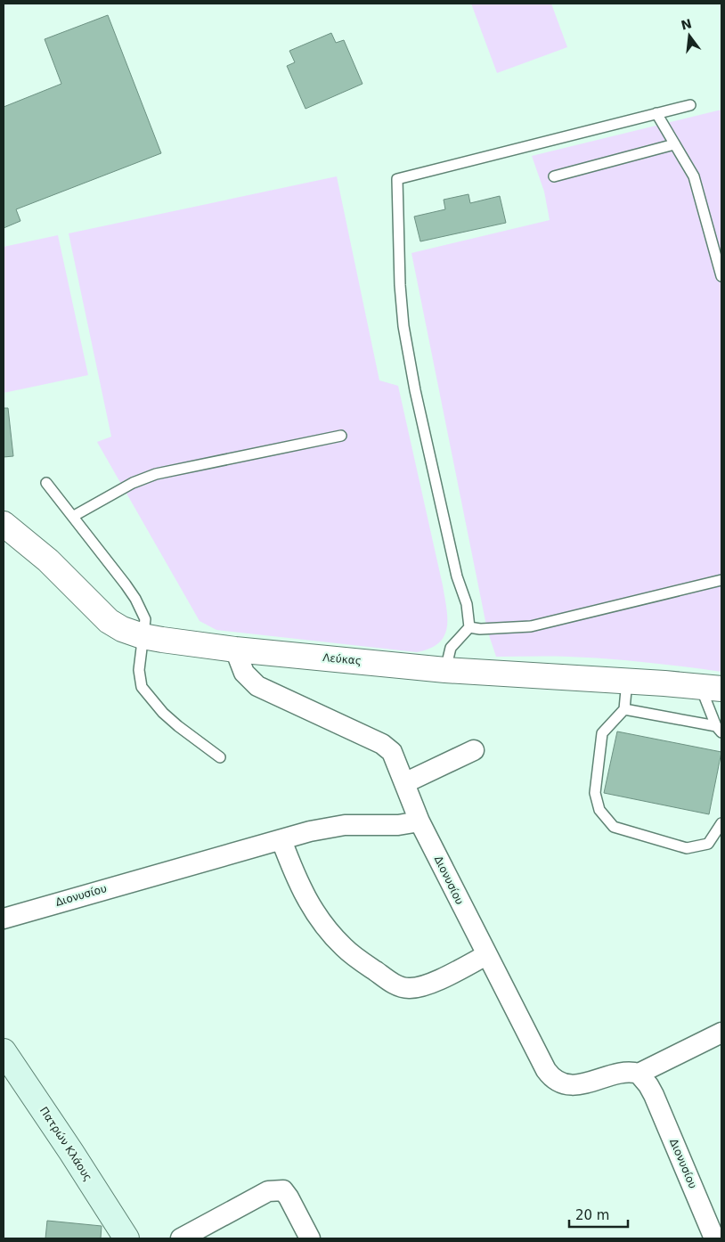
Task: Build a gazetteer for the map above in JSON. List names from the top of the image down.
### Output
{
  "streets": {
    "main road": ["Πατρών Κλάους"],
    "street": ["Λεύκας", "Διονυσίου"]
  },
  "scale_bar": "20 m",
  "north": "top"
}
